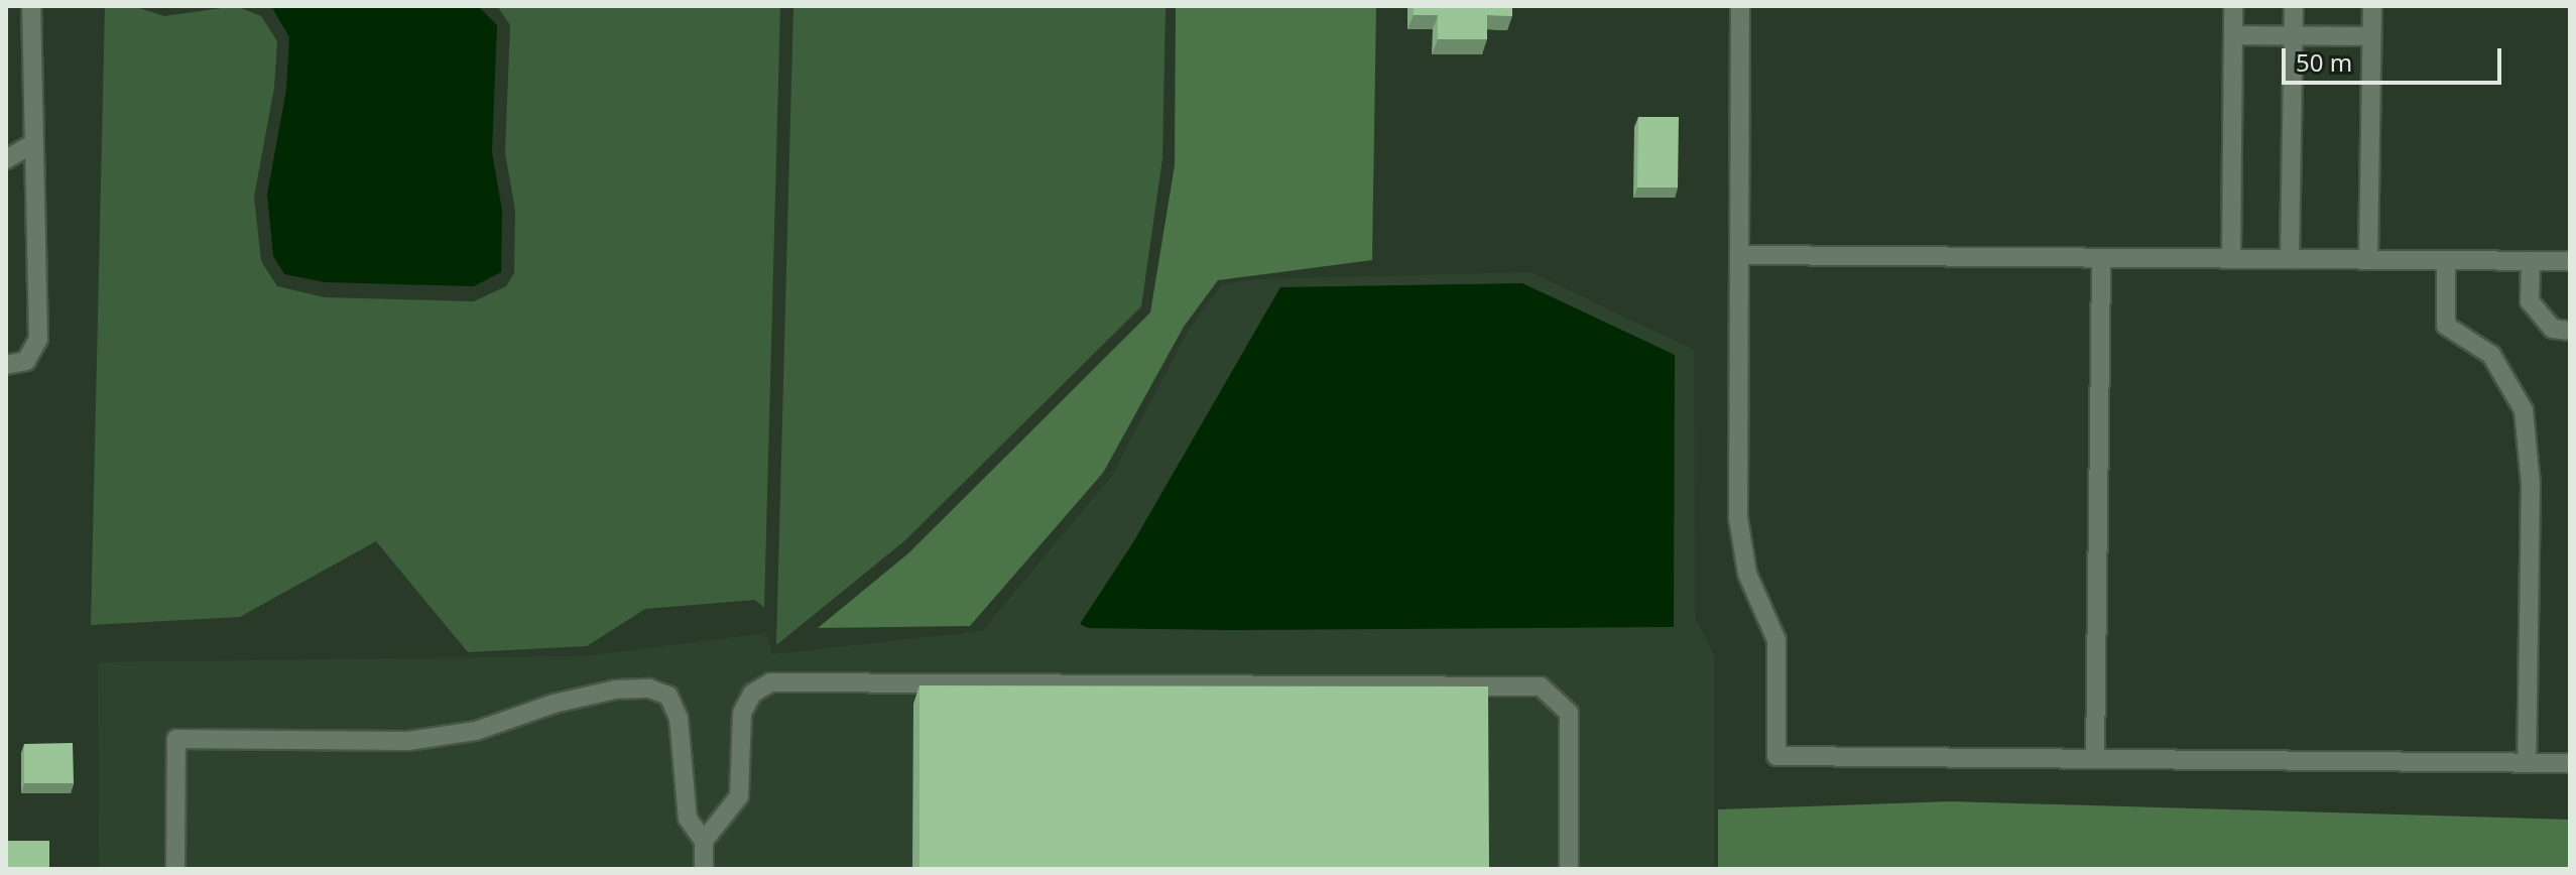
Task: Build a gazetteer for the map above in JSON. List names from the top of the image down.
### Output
{
  "scale_bar": "50 m"
}
